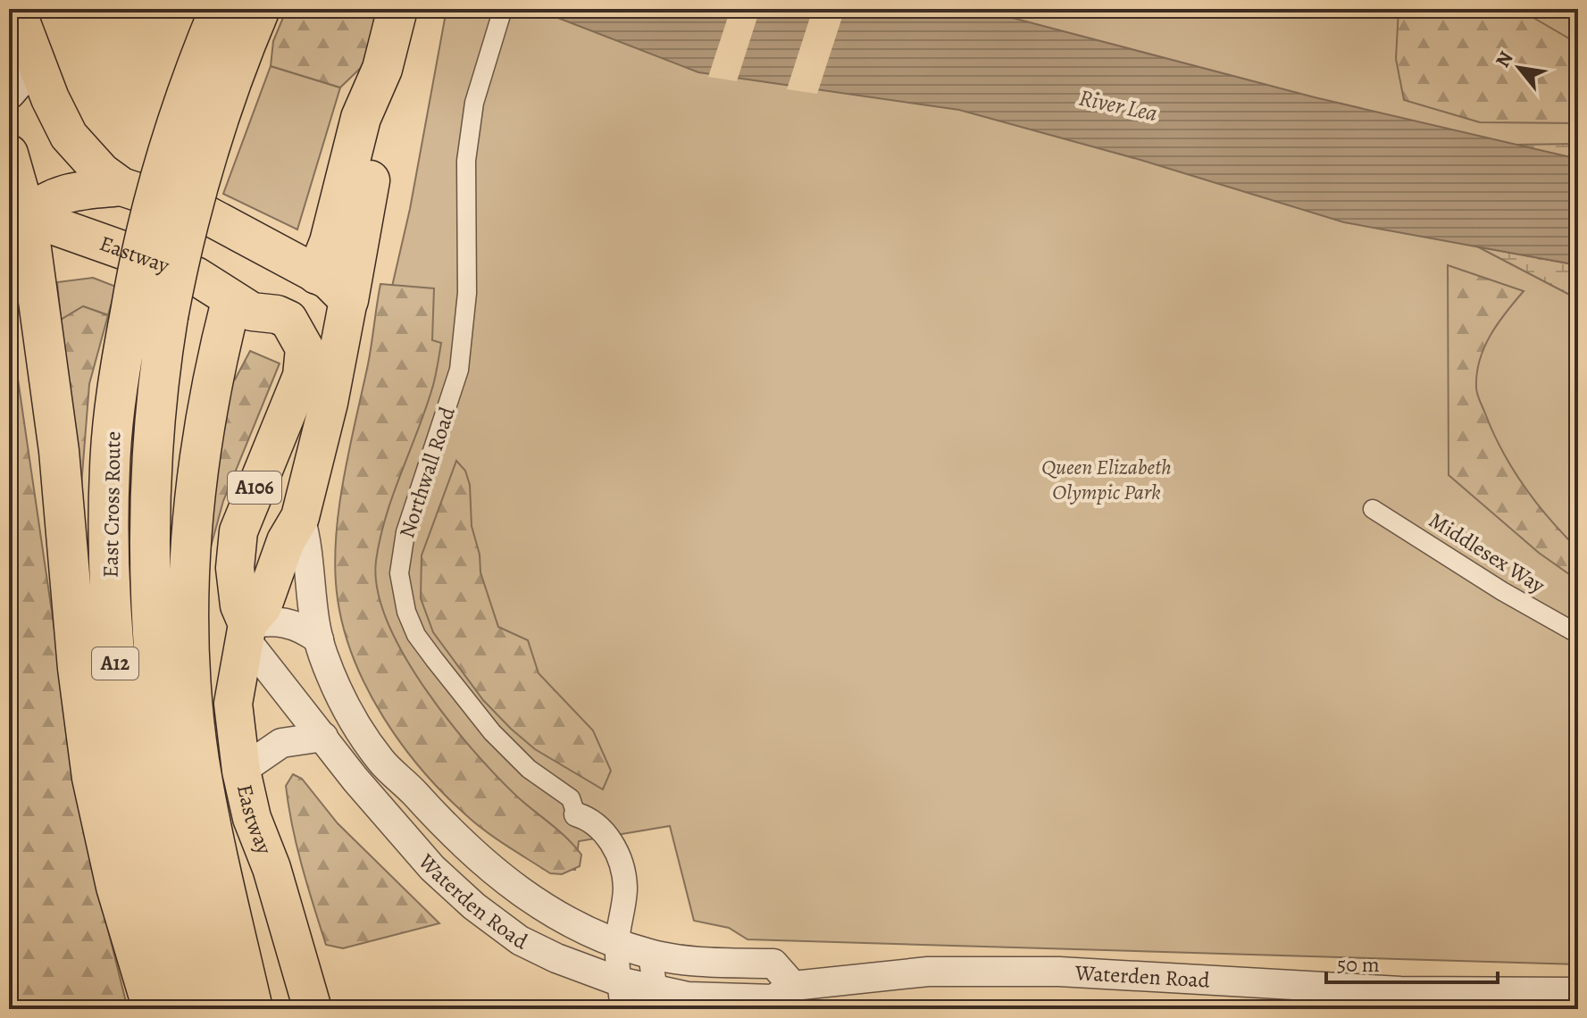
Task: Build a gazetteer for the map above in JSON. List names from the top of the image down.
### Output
{
  "streets": {
    "highway": ["East Cross Route", "A12"],
    "main road": ["Eastway", "A106"],
    "street": ["Northwall Road", "Middlesex Way", "Waterden Road"]
  },
  "crossings": [
    ["Eastway", "A106"],
    ["Eastway", "A12"],
    ["Eastway", "Waterden Road"],
    ["Northwall Road", "Waterden Road"],
    ["A106", "Waterden Road"]
  ],
  "water": ["River Lea"],
  "parks": ["Queen Elizabeth Olympic Park"],
  "scale_bar": "50 m",
  "north": "top left"
}
